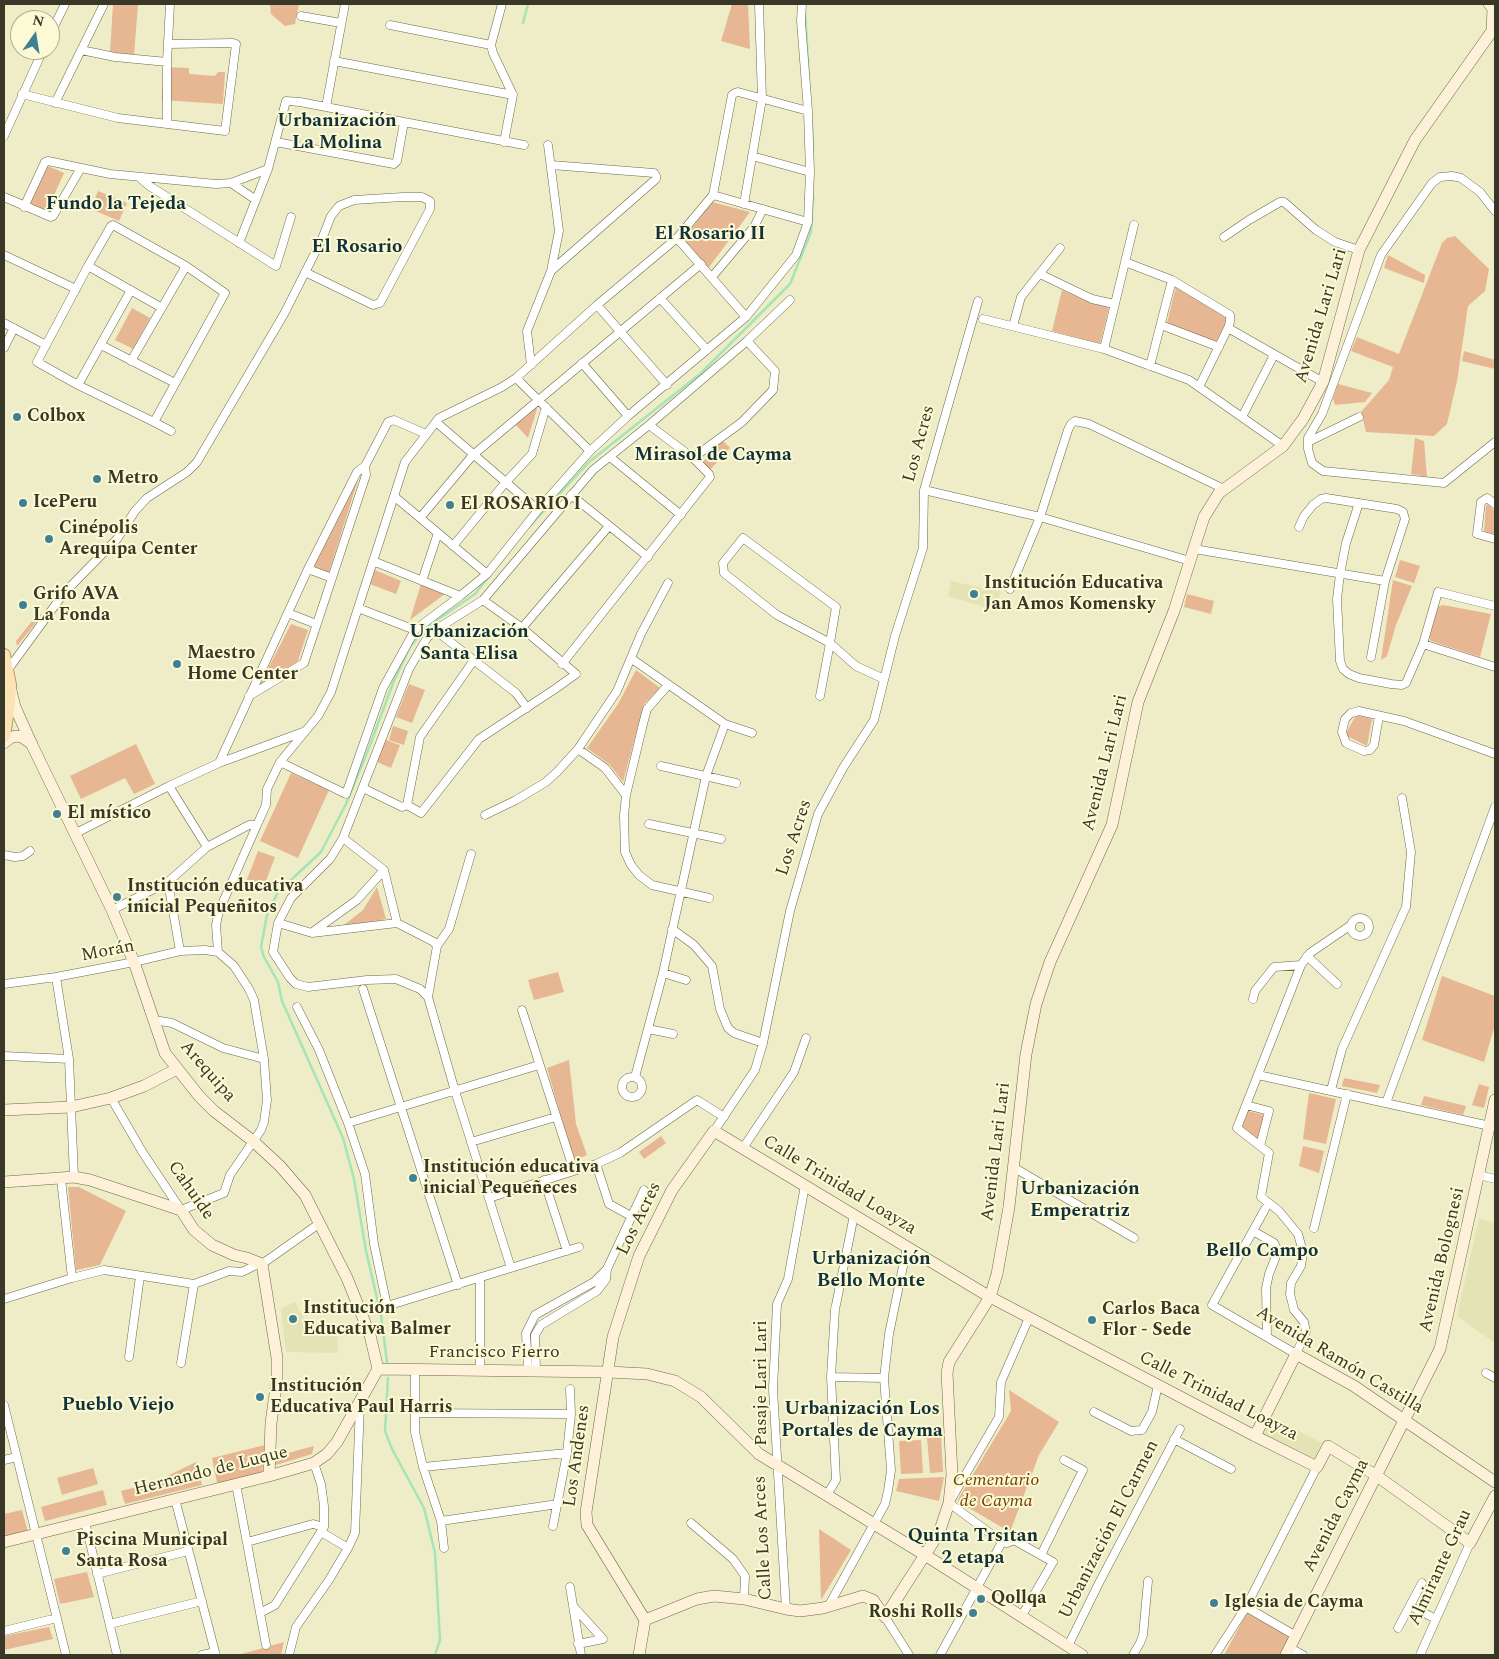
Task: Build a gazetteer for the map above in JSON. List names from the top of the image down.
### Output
{
  "streets": {
    "street": [
      "Avenida Lari Lari",
      "Los Acres",
      "Morán",
      "Arequipa",
      "Calle Trinidad Loayza",
      "Cahuide",
      "Avenida Bolognesi",
      "Francisco Fierro",
      "Avenida Ramón Castilla",
      "Pasaje Lari Lari",
      "Los Andenes",
      "Hernando de Luque",
      "Avenida Cayma",
      "Urbanización El Carmen",
      "Calle Los Arces",
      "Almirante Grau"
    ]
  },
  "crossings": [
    ["Avenida Lari Lari", "Calle Trinidad Loayza"],
    ["Avenida Lari Lari", "Francisco Fierro"],
    ["Avenida Lari Lari", "Calle Los Arces"],
    ["Los Acres", "Calle Trinidad Loayza"],
    ["Los Acres", "Francisco Fierro"],
    ["Los Acres", "Los Andenes"],
    ["Morán", "Arequipa"],
    ["Arequipa", "Francisco Fierro"],
    ["Arequipa", "Hernando de Luque"],
    ["Calle Trinidad Loayza", "Pasaje Lari Lari"],
    ["Avenida Bolognesi", "Avenida Ramón Castilla"],
    ["Avenida Bolognesi", "Avenida Cayma"],
    ["Francisco Fierro", "Pasaje Lari Lari"],
    ["Francisco Fierro", "Los Andenes"],
    ["Francisco Fierro", "Hernando de Luque"],
    ["Francisco Fierro", "Urbanización El Carmen"],
    ["Francisco Fierro", "Calle Los Arces"],
    ["Avenida Ramón Castilla", "Avenida Cayma"],
    ["Pasaje Lari Lari", "Calle Los Arces"],
    ["Los Andenes", "Calle Los Arces"]
  ],
  "districts": [
    "Urbanización La Molina",
    "Fundo la Tejeda",
    "El Rosario II",
    "El Rosario",
    "Mirasol de Cayma",
    "Urbanización Santa Elisa",
    "Urbanización Emperatriz",
    "Bello Campo",
    "Urbanización Bello Monte",
    "Pueblo Viejo",
    "Urbanización Los Portales de Cayma",
    "Quinta Trsitan 2 etapa"
  ],
  "parks": ["Cementario de Cayma"],
  "places": [
    "Colbox",
    "Metro",
    "IcePeru",
    "El ROSARIO I",
    "Cinépolis Arequipa Center",
    "Institución Educativa Jan Amos Komensky",
    "Grifo AVA La Fonda",
    "Maestro Home Center",
    "El místico",
    "Institución educativa inicial Pequeñitos",
    "Institución educativa inicial Pequeñeces",
    "Institución Educativa Balmer",
    "Carlos Baca Flor - Sede",
    "Institución Educativa Paul Harris",
    "Piscina Municipal Santa Rosa",
    "Qollqa",
    "Iglesia de Cayma",
    "Roshi Rolls"
  ],
  "north": "top"
}
